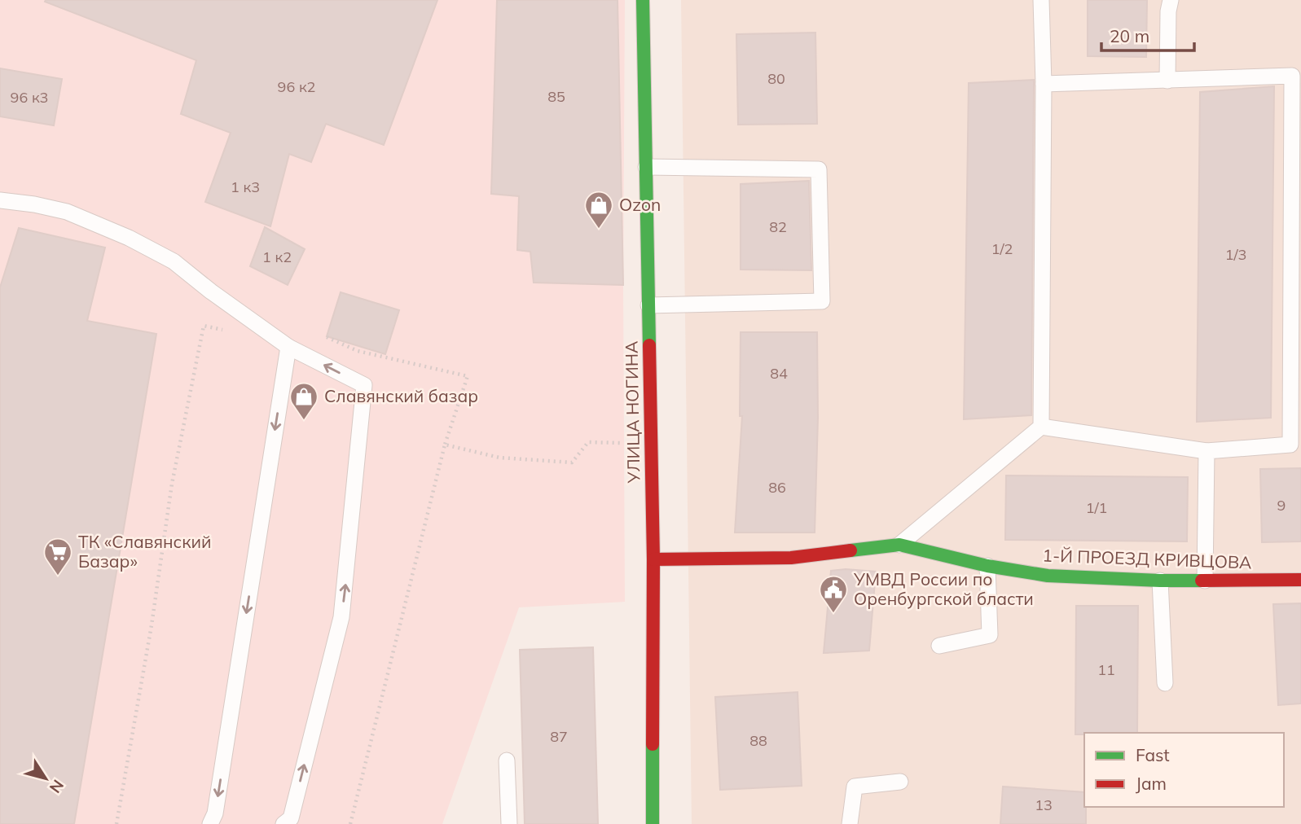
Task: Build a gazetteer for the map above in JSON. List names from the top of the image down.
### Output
{
  "streets": {
    "street": ["УЛИЦА НОГИНА", "1-Й ПРОЕЗД КРИВЦОВА"]
  },
  "crossings": [
    ["УЛИЦА НОГИНА", "1-Й ПРОЕЗД КРИВЦОВА"]
  ],
  "places": {
    "shop": ["Ozon", "Славянский базар"],
    "supermarket": ["ТК «Славянский Базар»"],
    "public building": ["УМВД России по Оренбургской бласти"]
  },
  "house_numbers": [
    "80",
    "96 к2",
    "85",
    "96 к3",
    "1 к3",
    "82",
    "1/2",
    "1/3",
    "1 к2",
    "84",
    "86",
    "9",
    "1/1",
    "11",
    "87",
    "88",
    "13"
  ],
  "legend": ["Fast", "Jam"],
  "scale_bar": "20 m",
  "north": "bottom right"
}
